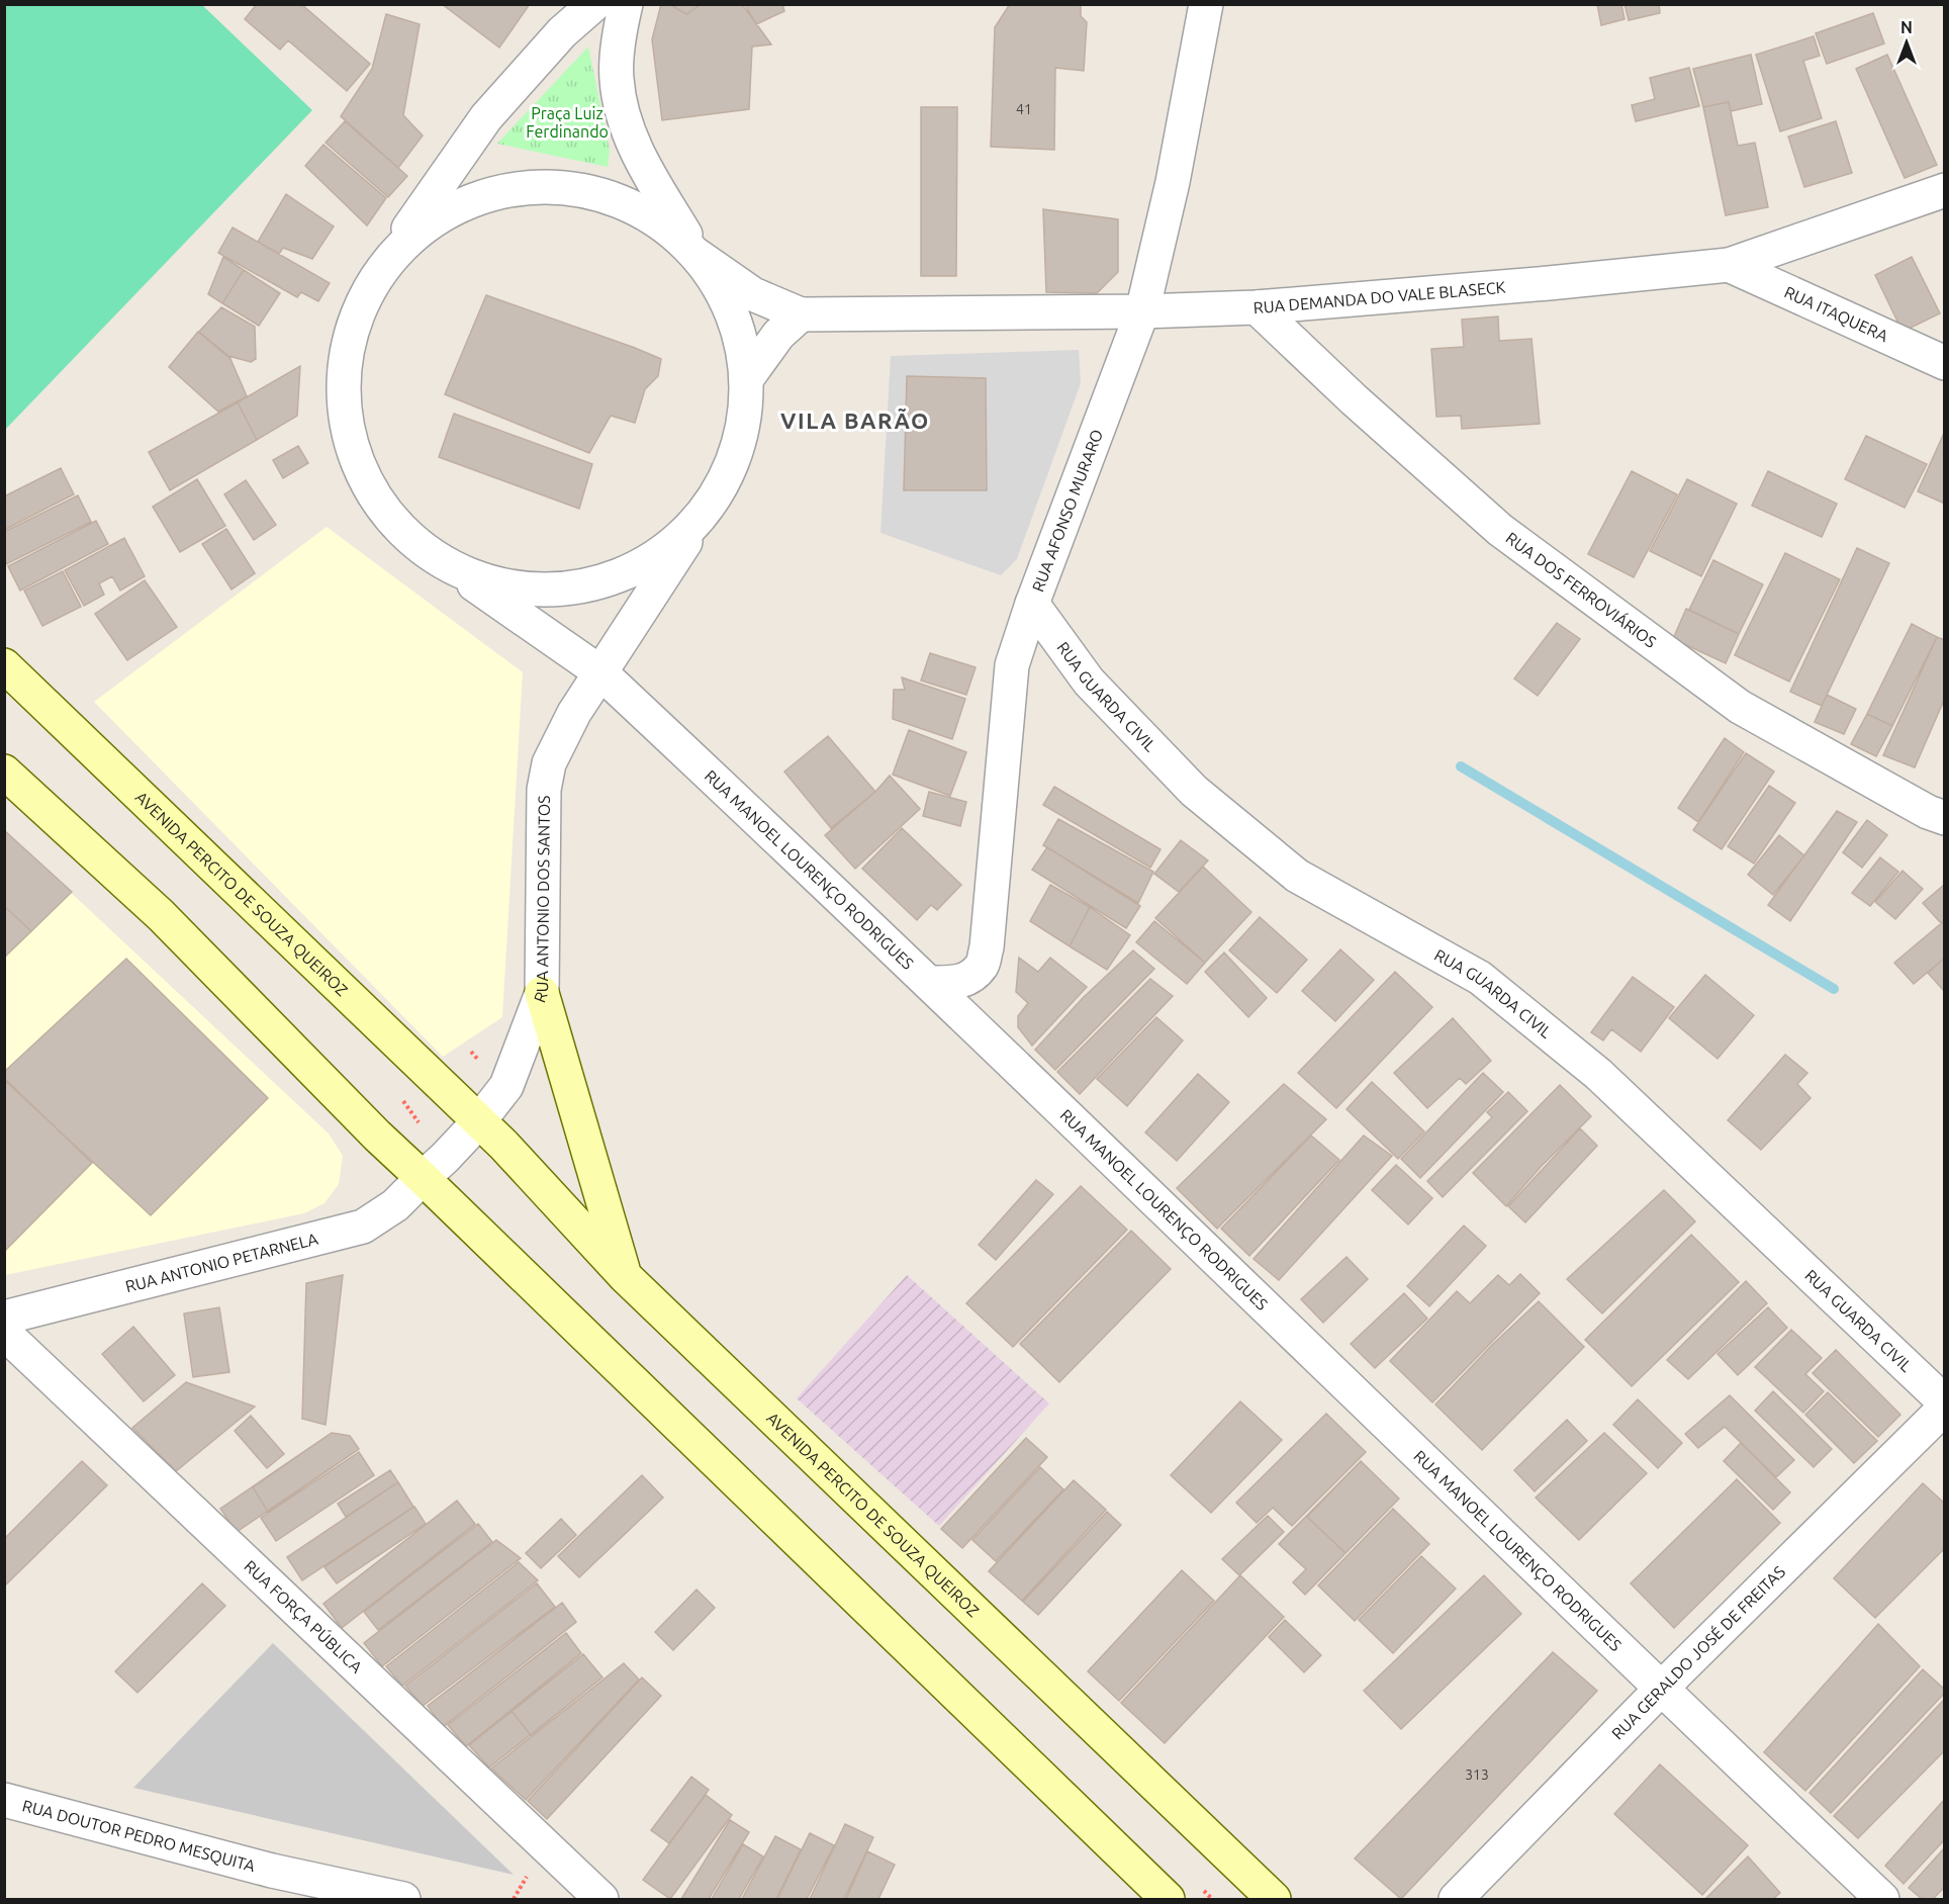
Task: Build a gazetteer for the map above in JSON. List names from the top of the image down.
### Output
{
  "streets": {
    "main road": ["AVENIDA PERCITO DE SOUZA QUEIROZ"],
    "street": [
      "RUA DEMANDA DO VALE BLASECK",
      "RUA ITAQUERA",
      "RUA AFONSO MURARO",
      "RUA DOS FERROVIÁRIOS",
      "RUA GUARDA CIVIL",
      "RUA MANOEL LOURENÇO RODRIGUES",
      "RUA ANTONIO DOS SANTOS",
      "RUA ANTONIO PETARNELA",
      "RUA FORÇA PÚBLICA",
      "RUA GERALDO JOSÉ DE FREITAS",
      "RUA DOUTOR PEDRO MESQUITA"
    ]
  },
  "crossings": [
    ["RUA DEMANDA DO VALE BLASECK", "RUA ITAQUERA"],
    ["RUA DEMANDA DO VALE BLASECK", "RUA AFONSO MURARO"],
    ["RUA DEMANDA DO VALE BLASECK", "RUA DOS FERROVIÁRIOS"],
    ["RUA AFONSO MURARO", "RUA GUARDA CIVIL"],
    ["RUA AFONSO MURARO", "RUA MANOEL LOURENÇO RODRIGUES"],
    ["RUA MANOEL LOURENÇO RODRIGUES", "RUA ANTONIO DOS SANTOS"],
    ["RUA MANOEL LOURENÇO RODRIGUES", "RUA GERALDO JOSÉ DE FREITAS"],
    ["AVENIDA PERCITO DE SOUZA QUEIROZ", "RUA ANTONIO DOS SANTOS"]
  ],
  "districts": ["VILA BARÃO"],
  "parks": ["Praça Luiz Ferdinando"],
  "house_numbers": ["41", "313"],
  "north": "top"
}
